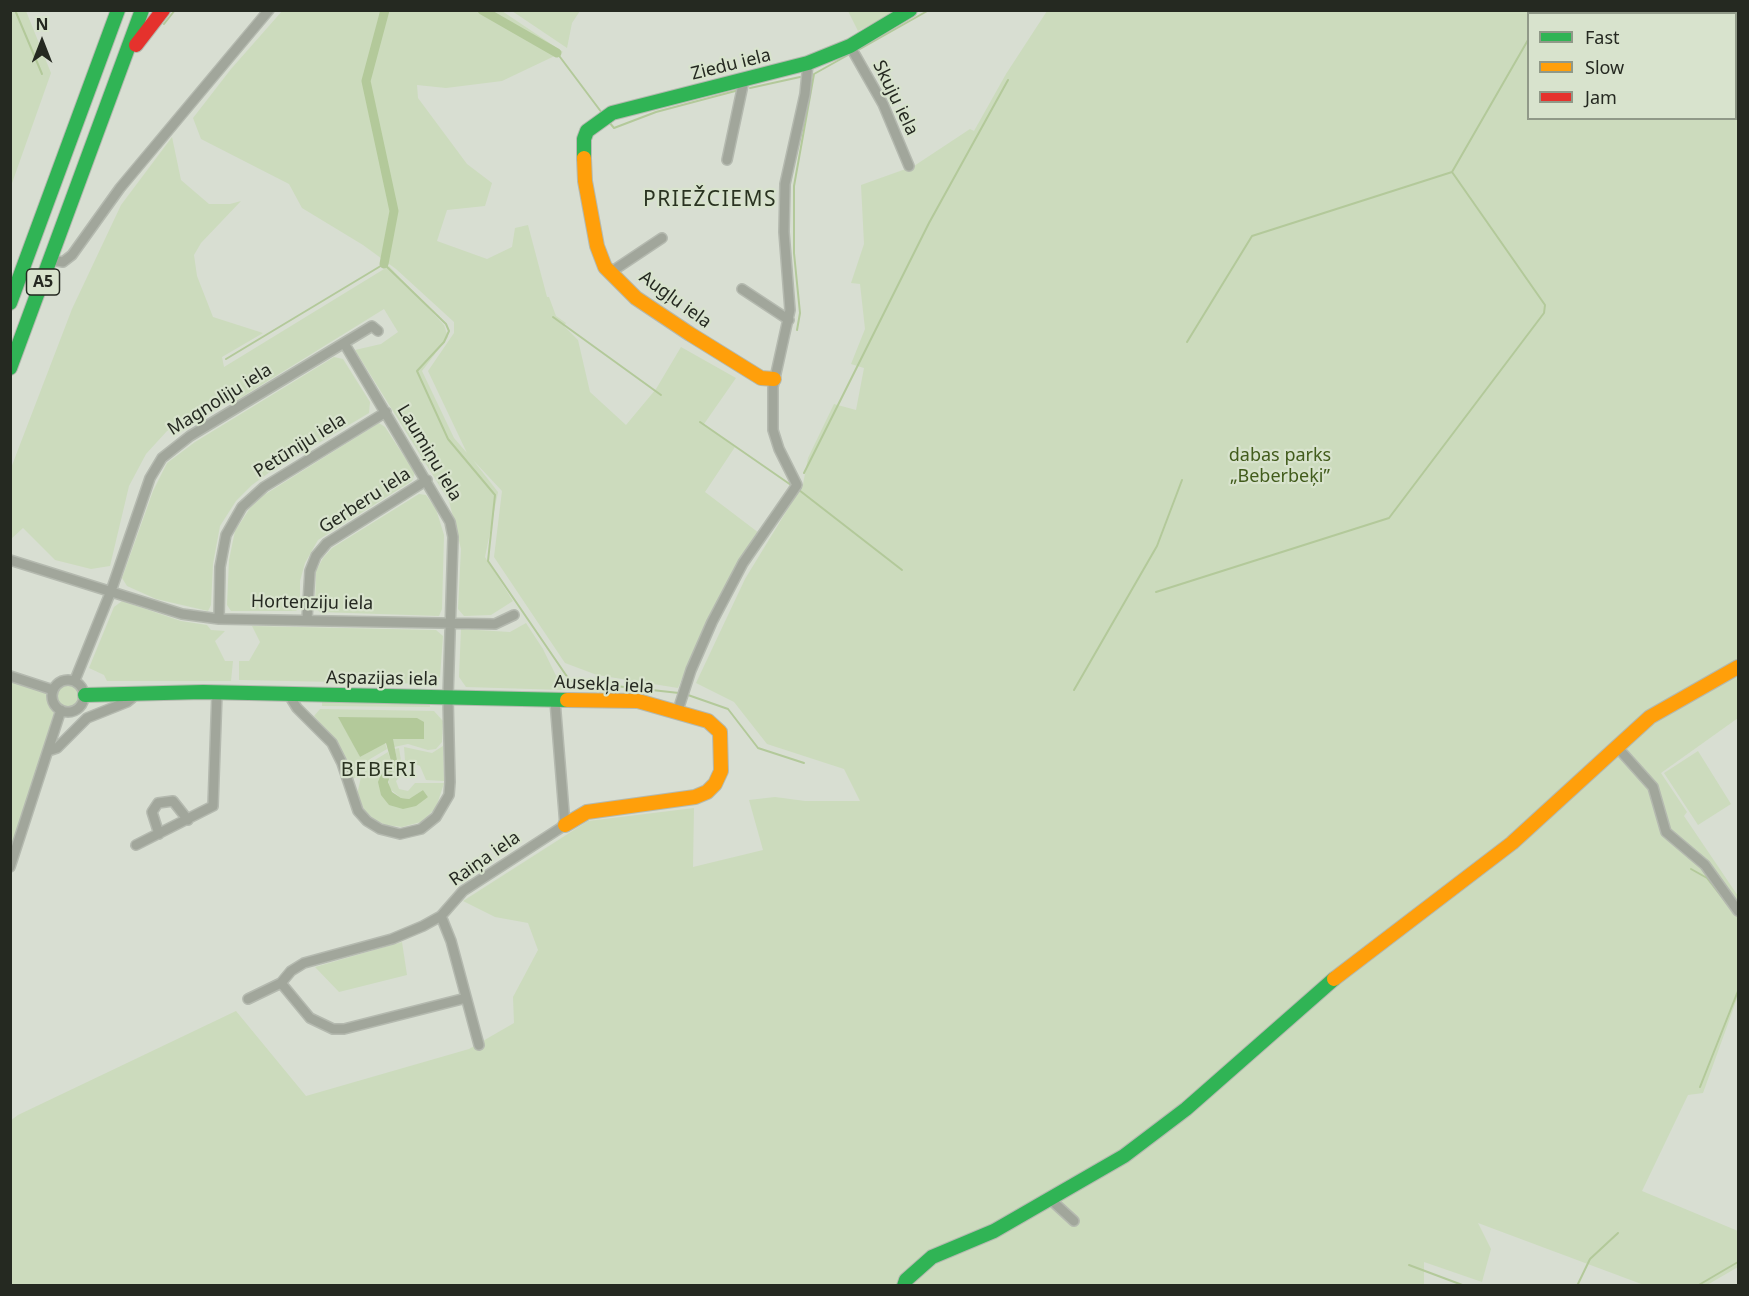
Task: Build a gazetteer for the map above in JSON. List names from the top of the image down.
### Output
{
  "streets": {
    "main road": [
      "Ziedu iela",
      "A5",
      "Augļu iela",
      "Aspazijas iela",
      "Ausekļa iela"
    ],
    "street": [
      "Skuju iela",
      "Magnoliju iela",
      "Petūniju iela",
      "Laumiņu iela",
      "Gerberu iela",
      "Hortenziju iela",
      "Raiņa iela"
    ]
  },
  "crossings": [
    ["Ziedu iela", "Skuju iela"],
    ["Ziedu iela", "Augļu iela"],
    ["Magnoliju iela", "Laumiņu iela"],
    ["Magnoliju iela", "Hortenziju iela"],
    ["Magnoliju iela", "Aspazijas iela"],
    ["Petūniju iela", "Laumiņu iela"],
    ["Petūniju iela", "Hortenziju iela"],
    ["Laumiņu iela", "Gerberu iela"],
    ["Laumiņu iela", "Hortenziju iela"],
    ["Laumiņu iela", "Aspazijas iela"],
    ["Laumiņu iela", "Ausekļa iela"],
    ["Gerberu iela", "Hortenziju iela"],
    ["Aspazijas iela", "Ausekļa iela"],
    ["Ausekļa iela", "Raiņa iela"]
  ],
  "districts": ["PRIEŽCIEMS", "BEBERI"],
  "parks": ["dabas parks „Beberbeķi”"],
  "legend": ["Fast", "Slow", "Jam"],
  "north": "top"
}
